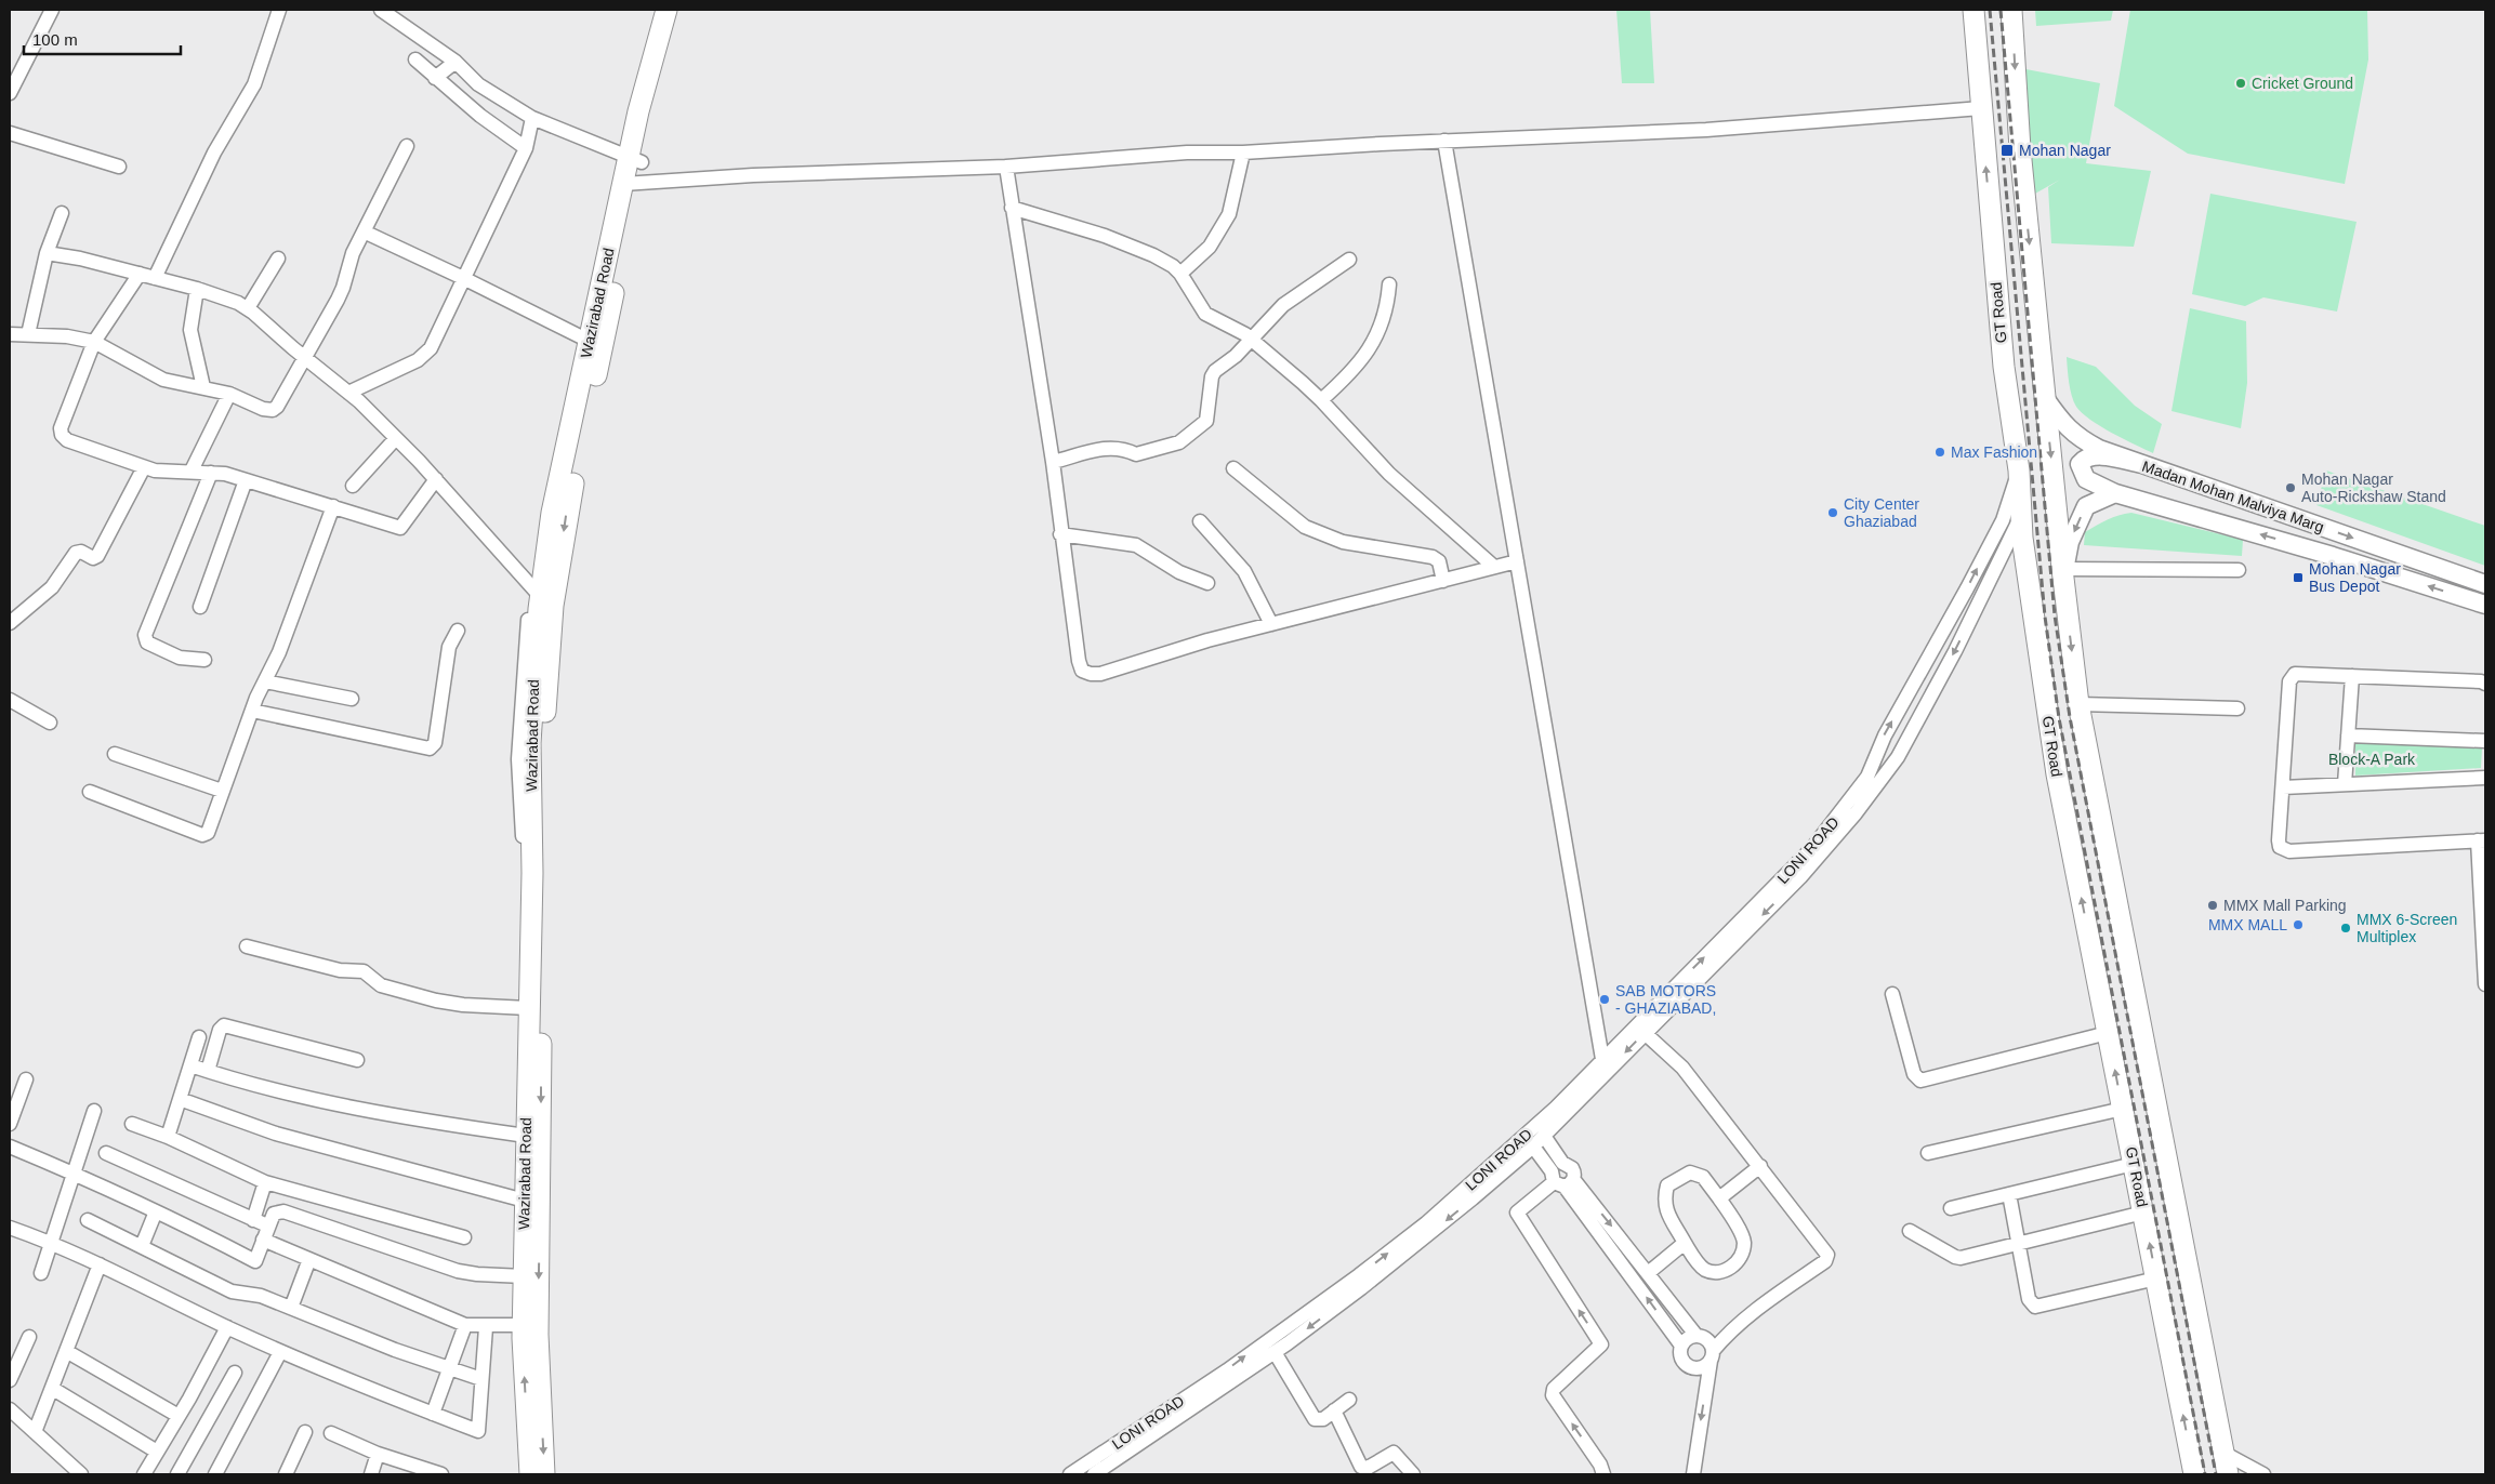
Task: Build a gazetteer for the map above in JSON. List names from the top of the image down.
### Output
{
  "streets": {
    "highway": ["Wazirabad Road", "GT Road"],
    "main road": ["Madan Mohan Malviya Marg"],
    "street": ["LONI ROAD"]
  },
  "parks": ["Block-A Park"],
  "places": {
    "other": [
      "Cricket Ground",
      "Max Fashion",
      "Mohan Nagar Auto-Rickshaw Stand",
      "City Center Ghaziabad",
      "MMX Mall Parking",
      "MMX MALL",
      "MMX 6-Screen Multiplex",
      "SAB MOTORS - GHAZIABAD,"
    ],
    "transit": ["Mohan Nagar", "Mohan Nagar Bus Depot"]
  },
  "scale_bar": "100 m"
}
